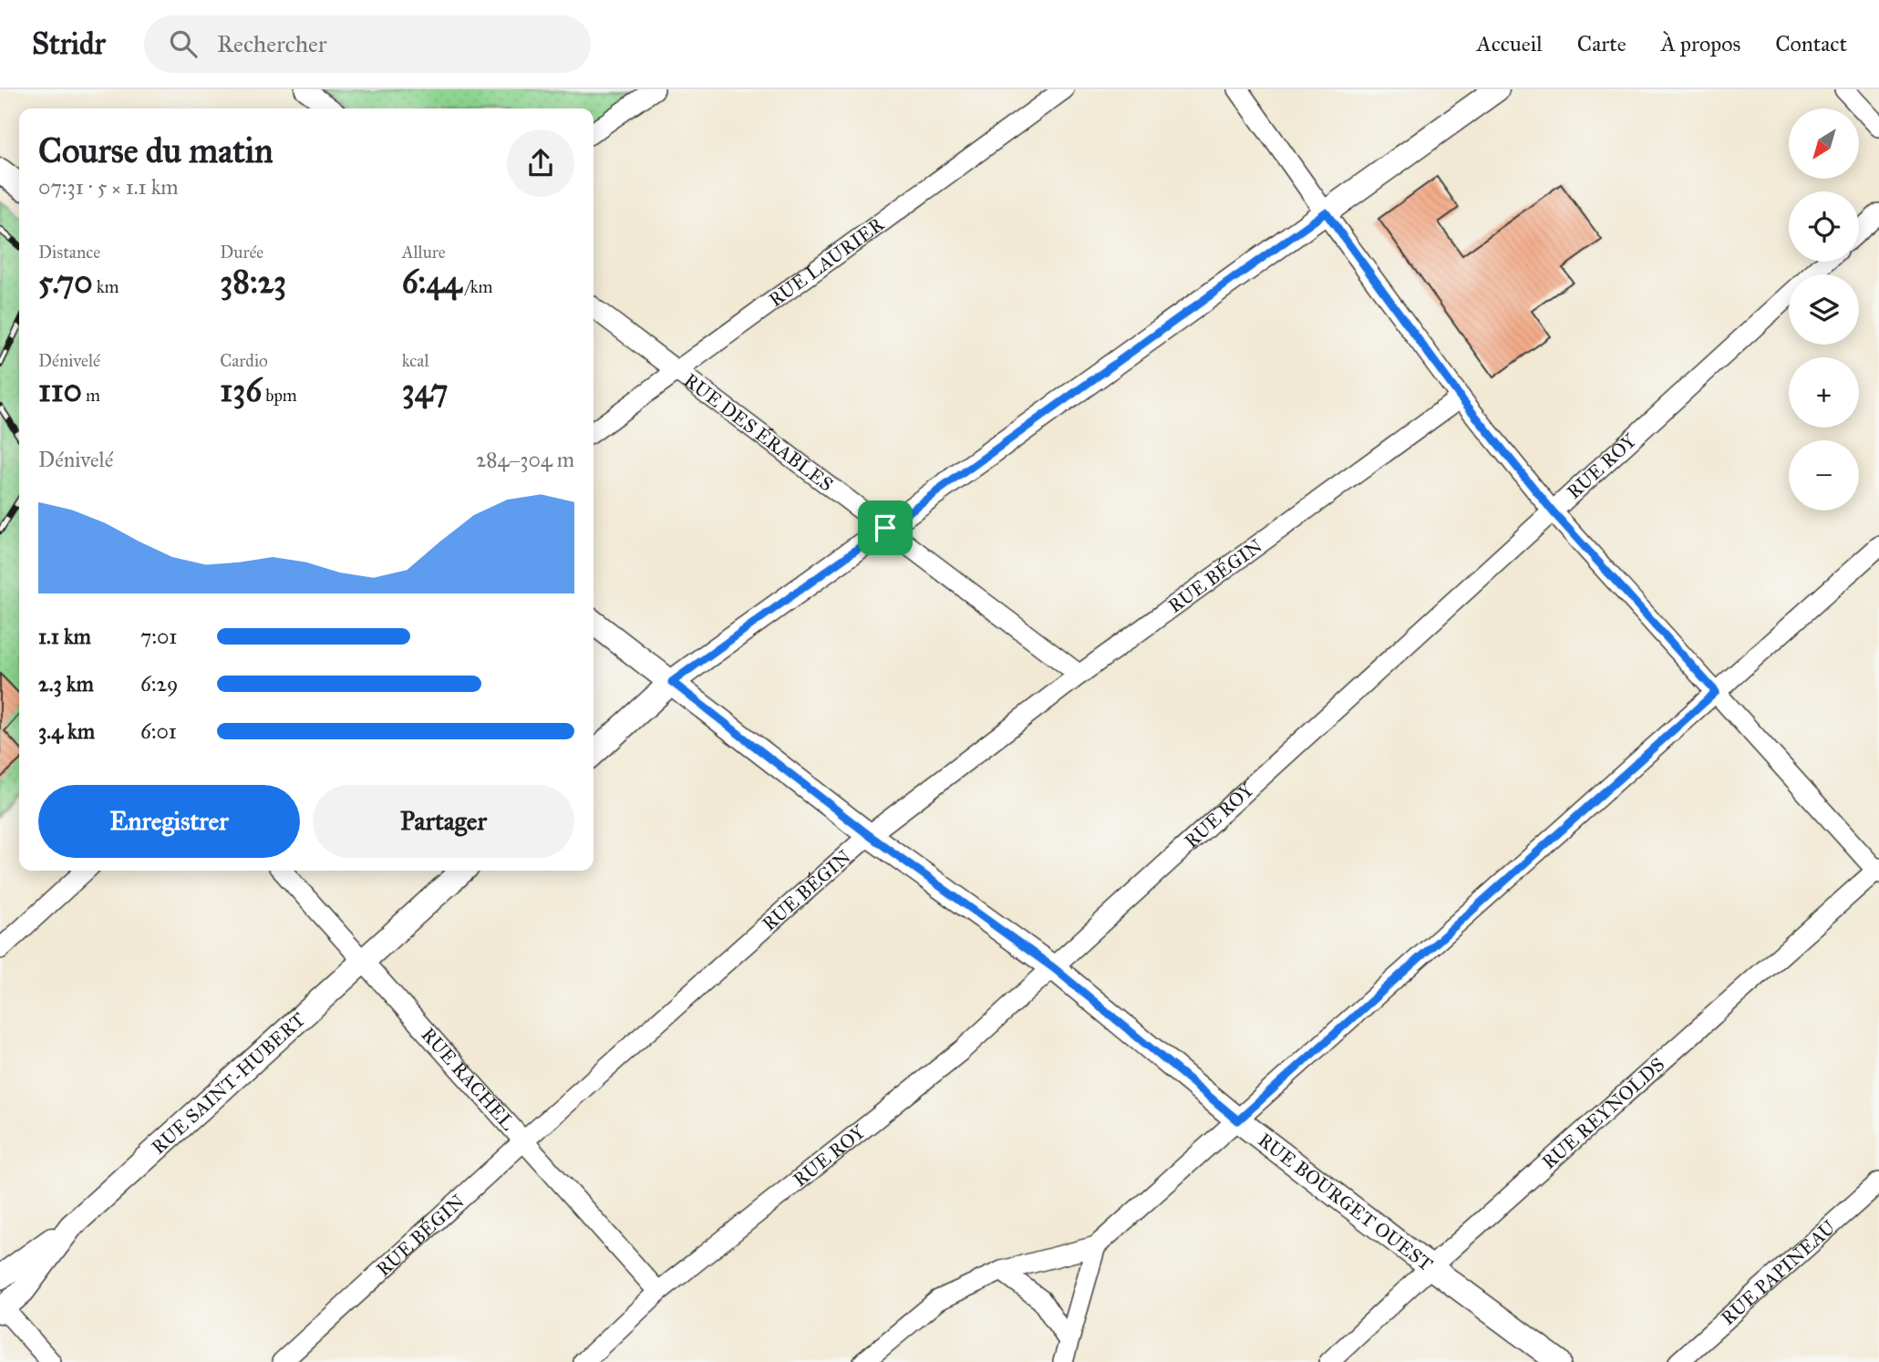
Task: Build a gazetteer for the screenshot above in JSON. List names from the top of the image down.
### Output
{
  "streets": {
    "street": [
      "RUE LAURIER",
      "RUE DES ÉRABLES",
      "RUE ROY",
      "RUE BÉGIN",
      "RUE RACHEL",
      "RUE SAINT-HUBERT",
      "RUE REYNOLDS",
      "RUE BOURGET OUEST",
      "RUE PAPINEAU"
    ]
  },
  "crossings": [
    ["RUE LAURIER", "RUE DES ÉRABLES"],
    ["RUE DES ÉRABLES", "RUE BÉGIN"],
    ["RUE ROY", "RUE RACHEL"],
    ["RUE ROY", "RUE BOURGET OUEST"],
    ["RUE BÉGIN", "RUE RACHEL"],
    ["RUE BÉGIN", "RUE BOURGET OUEST"],
    ["RUE RACHEL", "RUE SAINT-HUBERT"],
    ["RUE REYNOLDS", "RUE BOURGET OUEST"]
  ],
  "north": "bottom left",
  "page": {
    "header": "Stridr",
    "search": "Rechercher",
    "nav": [
      "Accueil",
      "Carte",
      "À propos",
      "Contact"
    ],
    "map_buttons": ["+", "−"],
    "heading": ["Course du matin", "07:31 · 5 × 1.1 km"],
    "stats": [
      ["Distance", "5.70 km"],
      ["Durée", "38:23"],
      ["Allure", "6:44 /km"],
      ["Dénivelé", "110 m"],
      ["Cardio", "136 bpm"],
      ["kcal", "347"]
    ],
    "chart": ["Dénivelé", "284–304 m"],
    "list": [
      {
        "name": "1.1 km",
        "note": "7:01"
      },
      {
        "name": "2.3 km",
        "note": "6:29"
      },
      {
        "name": "3.4 km",
        "note": "6:01"
      }
    ],
    "buttons": ["Enregistrer", "Partager"]
  }
}
